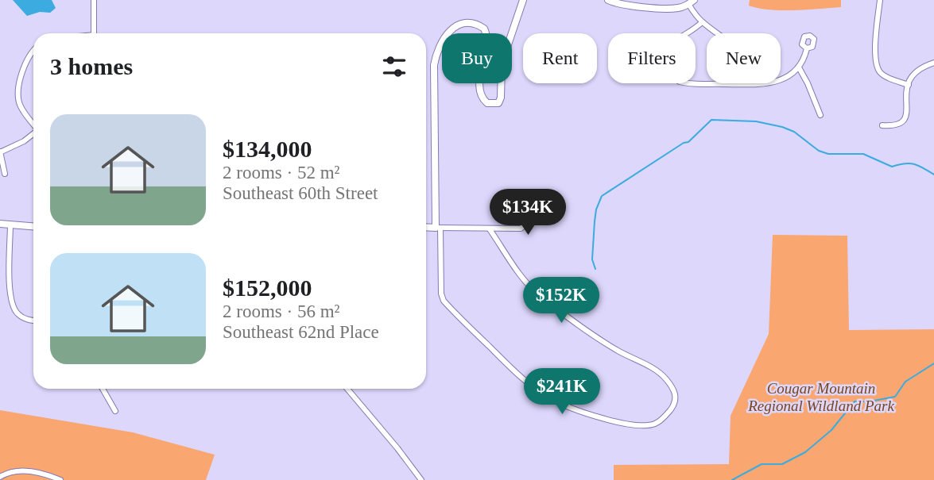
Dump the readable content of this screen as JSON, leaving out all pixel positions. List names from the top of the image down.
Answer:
{
  "parks": ["Cougar Mountain Regional Wildland Park"],
  "page": {
    "chip": [
      "Buy",
      "Rent",
      "Filters",
      "New"
    ],
    "heading": "3 homes",
    "list": [
      {
        "name": "$134,000",
        "note": "2 rooms · 52 m² · Southeast 60th Street"
      },
      {
        "name": "$152,000",
        "note": "2 rooms · 56 m² · Southeast 62nd Place"
      }
    ],
    "price": ["$134K", "$152K", "$241K"]
  }
}
